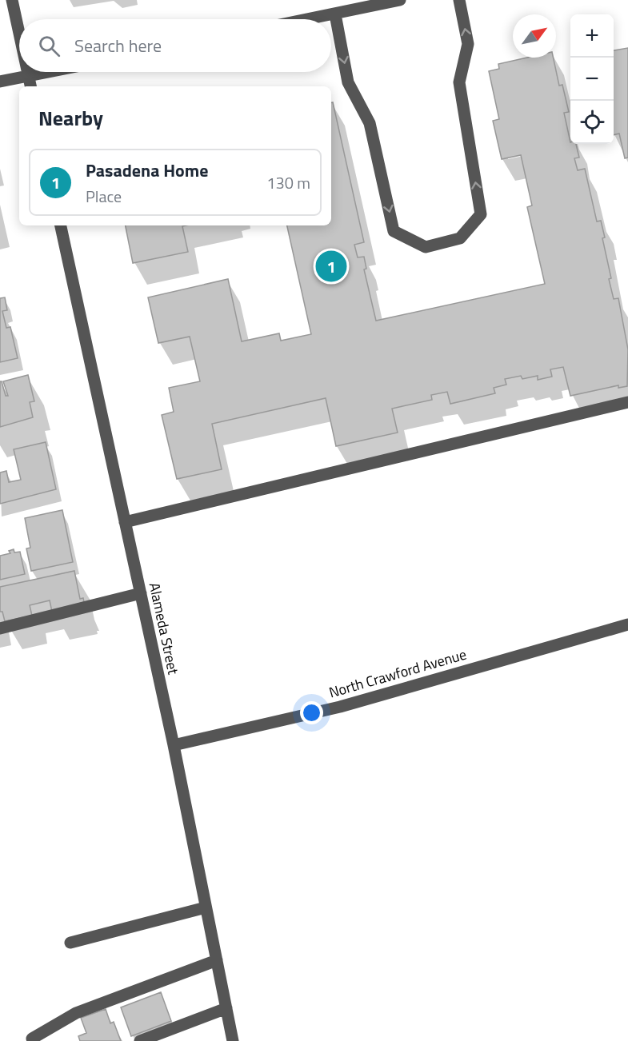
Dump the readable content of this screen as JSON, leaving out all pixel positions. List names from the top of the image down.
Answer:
{
  "streets": {
    "street": ["Alameda Street", "North Crawford Avenue"]
  },
  "crossings": [
    ["Alameda Street", "North Crawford Avenue"]
  ],
  "north": "top right",
  "page": {
    "map_buttons": ["+", "−"],
    "search": "Search here",
    "heading": "Nearby",
    "list": [
      {
        "mark": "1",
        "name": "Pasadena Home",
        "note": "Place",
        "value": "130 m"
      }
    ],
    "pins": "1"
  }
}
